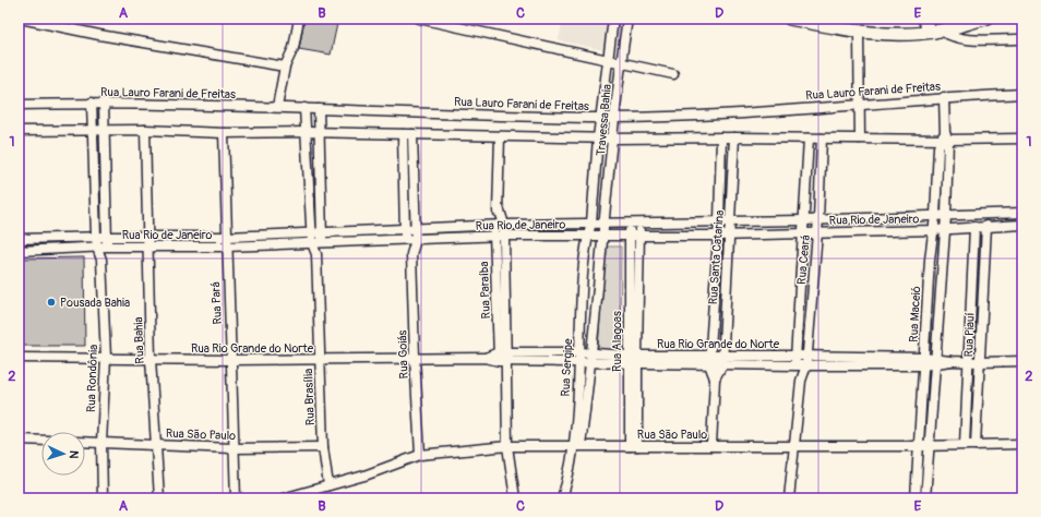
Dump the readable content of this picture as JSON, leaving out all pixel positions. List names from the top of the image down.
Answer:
{
  "streets": {
    "street": [
      "Rua Lauro Farani de Freitas",
      "Travessa Bahia",
      "Rua Rio de Janeiro",
      "Rua Santa Catarina",
      "Rua Ceará",
      "Rua Paraíba",
      "Rua Pará",
      "Rua Maceió",
      "Rua Piauí",
      "Rua Bahia",
      "Rua Alagoas",
      "Rua Rio Grande do Norte",
      "Rua Goiás",
      "Rua Sergipe",
      "Rua Rondônia",
      "Rua Brasília",
      "Rua São Paulo"
    ]
  },
  "crossings": [
    ["Rua Lauro Farani de Freitas", "Travessa Bahia"],
    ["Rua Lauro Farani de Freitas", "Rua Maceió"],
    ["Rua Lauro Farani de Freitas", "Rua Rondônia"],
    ["Rua Lauro Farani de Freitas", "Rua Brasília"],
    ["Travessa Bahia", "Rua Rio de Janeiro"],
    ["Travessa Bahia", "Rua Sergipe"],
    ["Rua Rio de Janeiro", "Rua Santa Catarina"],
    ["Rua Rio de Janeiro", "Rua Ceará"],
    ["Rua Rio de Janeiro", "Rua Paraíba"],
    ["Rua Rio de Janeiro", "Rua Pará"],
    ["Rua Rio de Janeiro", "Rua Maceió"],
    ["Rua Rio de Janeiro", "Rua Piauí"],
    ["Rua Rio de Janeiro", "Rua Bahia"],
    ["Rua Rio de Janeiro", "Rua Alagoas"],
    ["Rua Rio de Janeiro", "Rua Goiás"],
    ["Rua Rio de Janeiro", "Rua Sergipe"],
    ["Rua Rio de Janeiro", "Rua Rondônia"],
    ["Rua Rio de Janeiro", "Rua Brasília"],
    ["Rua Santa Catarina", "Rua Rio Grande do Norte"],
    ["Rua Santa Catarina", "Rua São Paulo"],
    ["Rua Ceará", "Rua Rio Grande do Norte"],
    ["Rua Ceará", "Rua São Paulo"],
    ["Rua Paraíba", "Rua Rio Grande do Norte"],
    ["Rua Pará", "Rua Rio Grande do Norte"],
    ["Rua Pará", "Rua São Paulo"],
    ["Rua Maceió", "Rua Rio Grande do Norte"],
    ["Rua Maceió", "Rua São Paulo"],
    ["Rua Piauí", "Rua Rio Grande do Norte"],
    ["Rua Piauí", "Rua São Paulo"],
    ["Rua Bahia", "Rua Rio Grande do Norte"],
    ["Rua Bahia", "Rua São Paulo"],
    ["Rua Alagoas", "Rua Rio Grande do Norte"],
    ["Rua Alagoas", "Rua São Paulo"],
    ["Rua Rio Grande do Norte", "Rua Goiás"],
    ["Rua Rio Grande do Norte", "Rua Sergipe"],
    ["Rua Rio Grande do Norte", "Rua Rondônia"],
    ["Rua Rio Grande do Norte", "Rua Brasília"],
    ["Rua Goiás", "Rua São Paulo"],
    ["Rua Sergipe", "Rua São Paulo"],
    ["Rua Rondônia", "Rua São Paulo"],
    ["Rua Brasília", "Rua São Paulo"]
  ],
  "places": ["Pousada Bahia"],
  "north": "right",
  "grid": {
    "columns": [
      "A",
      "B",
      "C",
      "D",
      "E"
    ],
    "rows": ["1", "2"]
  }
}
